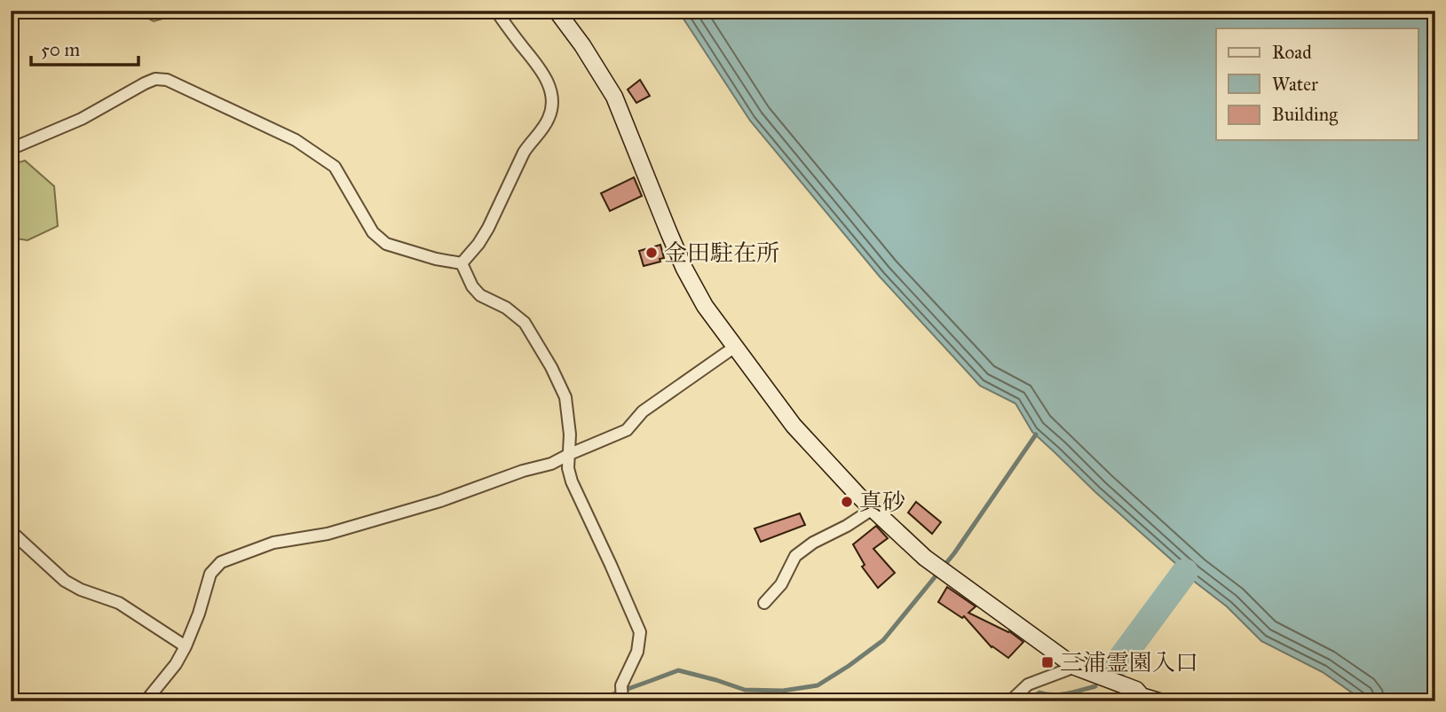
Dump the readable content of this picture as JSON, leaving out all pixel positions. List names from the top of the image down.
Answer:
{
  "places": {
    "other": ["金田駐在所", "真砂"],
    "transit": ["三浦霊園入口"]
  },
  "legend": ["Road", "Water", "Building"],
  "scale_bar": "50 m"
}
